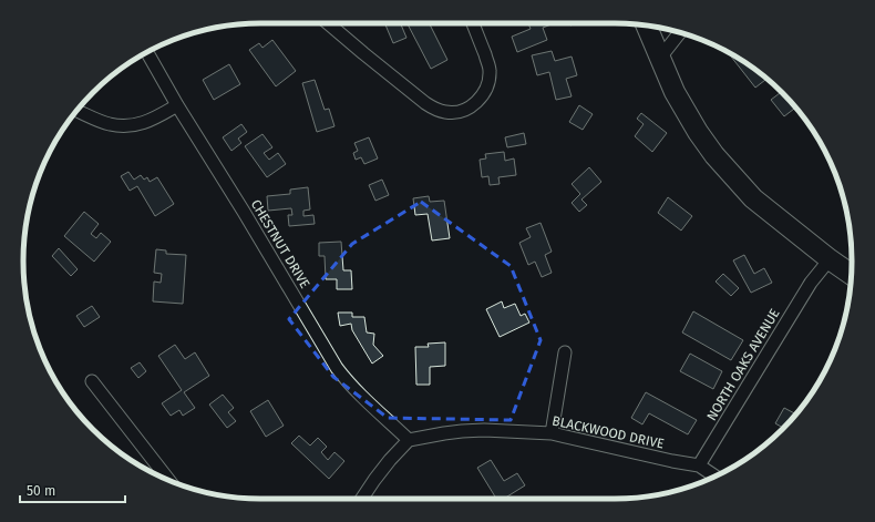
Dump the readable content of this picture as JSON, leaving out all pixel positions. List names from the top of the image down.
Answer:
{
  "streets": {
    "street": ["CHESTNUT DRIVE", "NORTH OAKS AVENUE", "BLACKWOOD DRIVE"]
  },
  "crossings": [
    ["CHESTNUT DRIVE", "BLACKWOOD DRIVE"],
    ["NORTH OAKS AVENUE", "BLACKWOOD DRIVE"]
  ],
  "scale_bar": "50 m"
}
